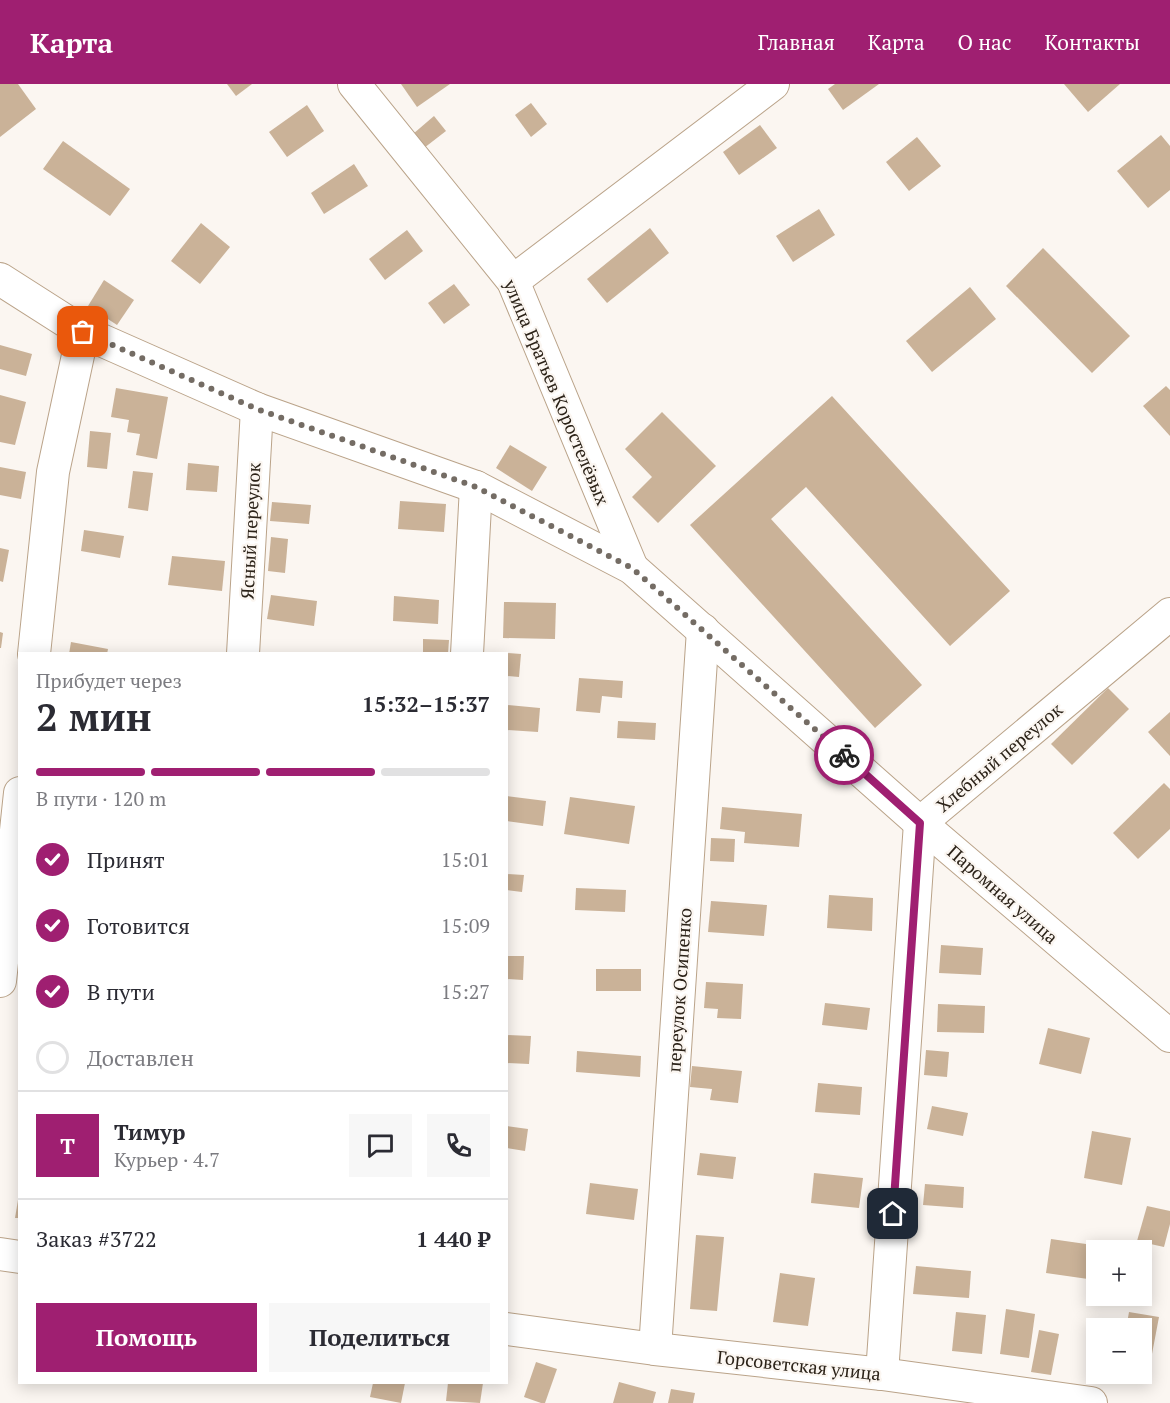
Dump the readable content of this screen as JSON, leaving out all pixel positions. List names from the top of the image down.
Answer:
{
  "streets": {
    "street": [
      "улица Братьев Коростелёвых",
      "Ясный переулок",
      "Хлебный переулок",
      "Паромная улица",
      "переулок Осипенко",
      "Горсоветская улица"
    ]
  },
  "crossings": [
    ["улица Братьев Коростелёвых", "Паромная улица"],
    ["Ясный переулок", "Паромная улица"],
    ["Хлебный переулок", "Паромная улица"],
    ["Хлебный переулок", "Горсоветская улица"],
    ["Паромная улица", "переулок Осипенко"],
    ["переулок Осипенко", "Горсоветская улица"]
  ],
  "page": {
    "header": "Карта",
    "nav": [
      "Главная",
      "Карта",
      "О нас",
      "Контакты"
    ],
    "heading": ["2 мин", "Прибудет через", "15:32–15:37"],
    "panel": [
      "Тимур",
      "Курьер · 4.7",
      "Заказ #3722",
      "1 440 ₽"
    ],
    "bar": "В пути · 120 m",
    "list": [
      ["Принят", "15:01"],
      ["Готовится", "15:09"],
      ["В пути", "15:27"],
      "Доставлен"
    ],
    "round": "Т",
    "map_buttons": ["+", "−"],
    "buttons": ["Помощь", "Поделиться"]
  }
}
